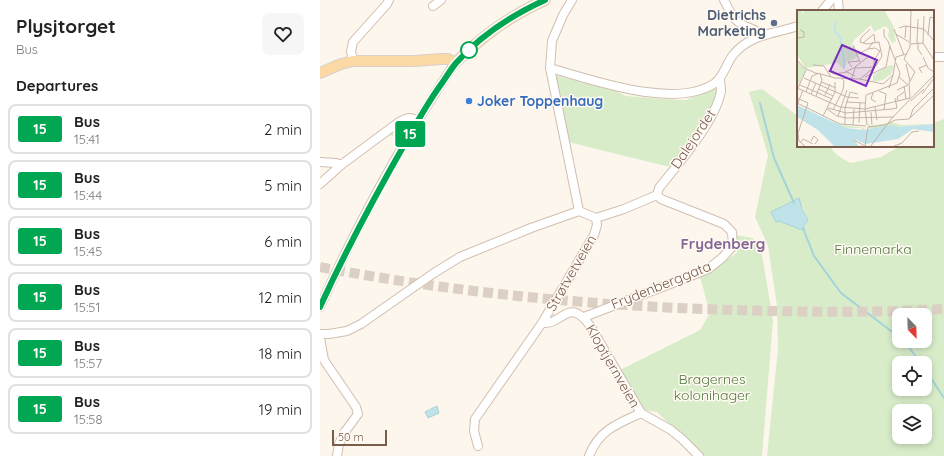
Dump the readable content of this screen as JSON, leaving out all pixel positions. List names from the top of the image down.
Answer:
{
  "streets": {
    "street": [
      "Dalejordet",
      "Strøtvetveien",
      "Frydenberggata",
      "Kloptjernveien"
    ]
  },
  "crossings": [
    ["Dalejordet", "Frydenberggata"],
    ["Strøtvetveien", "Kloptjernveien"],
    ["Frydenberggata", "Kloptjernveien"]
  ],
  "districts": ["Frydenberg"],
  "parks": ["Finnemarka", "Bragernes kolonihager"],
  "places": ["Dietrichs Marketing", "Joker Toppenhaug"],
  "lines": ["bus line 15"],
  "scale_bar": "50 m",
  "north": "bottom right",
  "page": {
    "heading": [
      ["Plysjtorget", "Bus"],
      "Departures"
    ],
    "on_map": "15",
    "list": [
      {
        "mark": "15",
        "name": "Bus",
        "note": "15:41",
        "value": "2 min"
      },
      {
        "mark": "15",
        "name": "Bus",
        "note": "15:44",
        "value": "5 min"
      },
      {
        "mark": "15",
        "name": "Bus",
        "note": "15:45",
        "value": "6 min"
      },
      {
        "mark": "15",
        "name": "Bus",
        "note": "15:51",
        "value": "12 min"
      },
      {
        "mark": "15",
        "name": "Bus",
        "note": "15:57",
        "value": "18 min"
      },
      {
        "mark": "15",
        "name": "Bus",
        "note": "15:58",
        "value": "19 min"
      }
    ],
    "scale": "50 m"
  }
}
